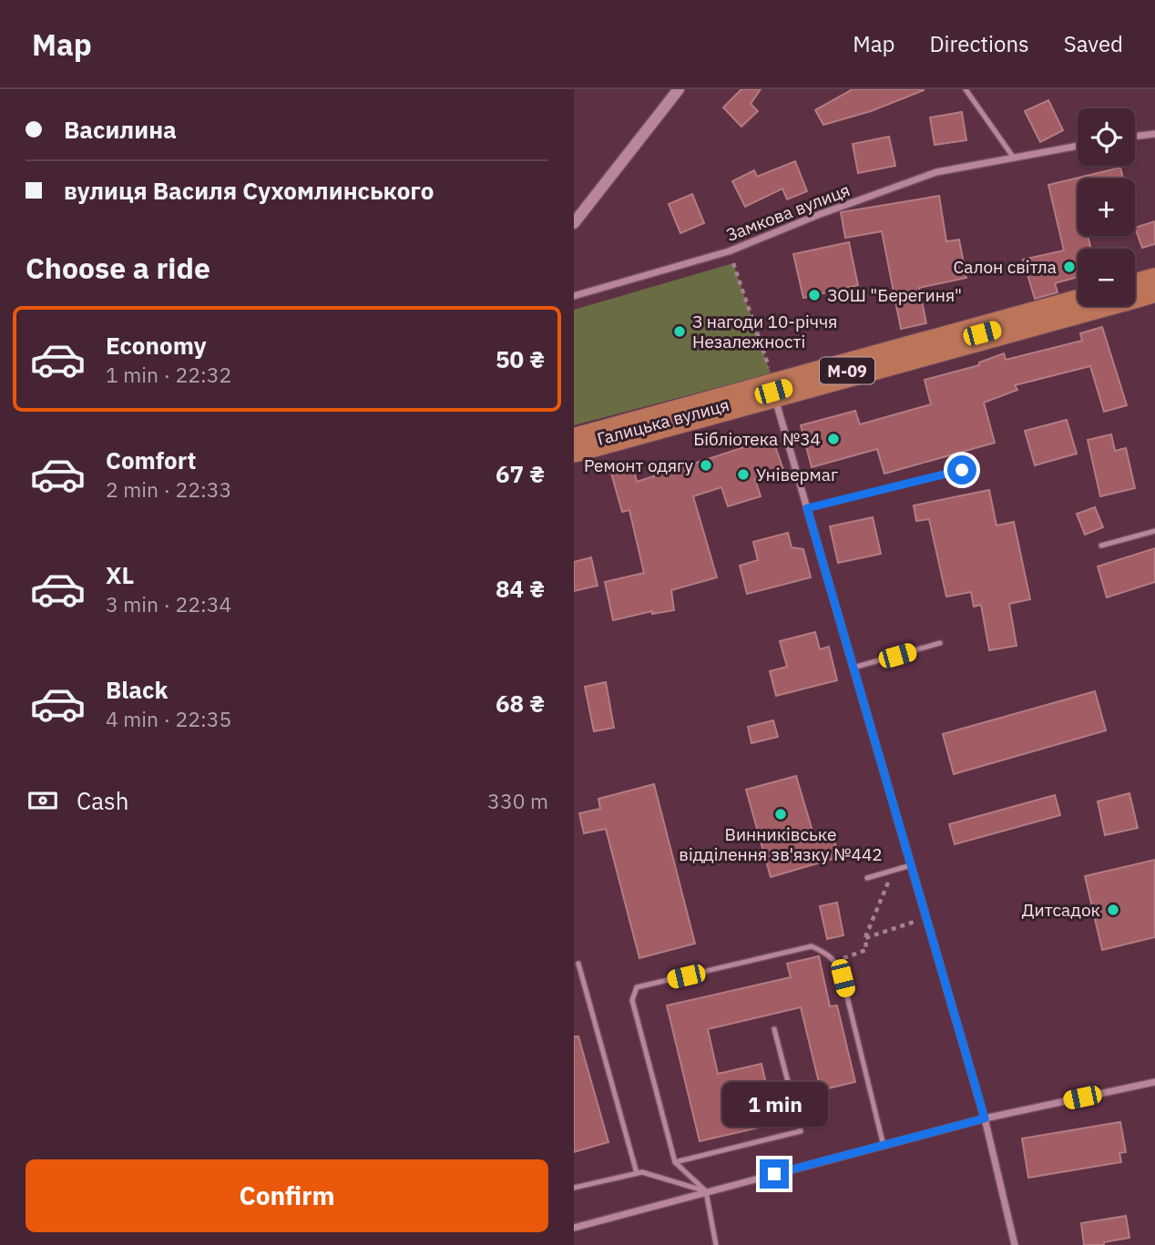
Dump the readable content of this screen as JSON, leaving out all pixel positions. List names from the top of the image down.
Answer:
{
  "streets": {
    "main road": ["М-09", "Галицька вулиця"],
    "street": ["Замкова вулиця"]
  },
  "places": [
    "Салон світла",
    "ЗОШ \"Берегиня\"",
    "З нагоди 10-річчя Незалежності",
    "Бібліотека №34",
    "Ремонт одягу",
    "Універмаг",
    "Винниківське відділення зв'язку №442",
    "Дитсадок"
  ],
  "page": {
    "header": "Map",
    "nav": ["Map", "Directions", "Saved"],
    "banner": ["Василина", "вулиця Василя Сухомлинського"],
    "map_buttons": ["+", "−"],
    "heading": "Choose a ride",
    "list": [
      {
        "name": "Economy",
        "note": "1 min · 22:32",
        "value": "50 ₴"
      },
      {
        "name": "Comfort",
        "note": "2 min · 22:33",
        "value": "67 ₴"
      },
      {
        "name": "XL",
        "note": "3 min · 22:34",
        "value": "84 ₴"
      },
      {
        "name": "Black",
        "note": "4 min · 22:35",
        "value": "68 ₴"
      }
    ],
    "pay": ["Cash", "330 m"],
    "bubble": "1 min",
    "buttons": "Confirm"
  }
}
